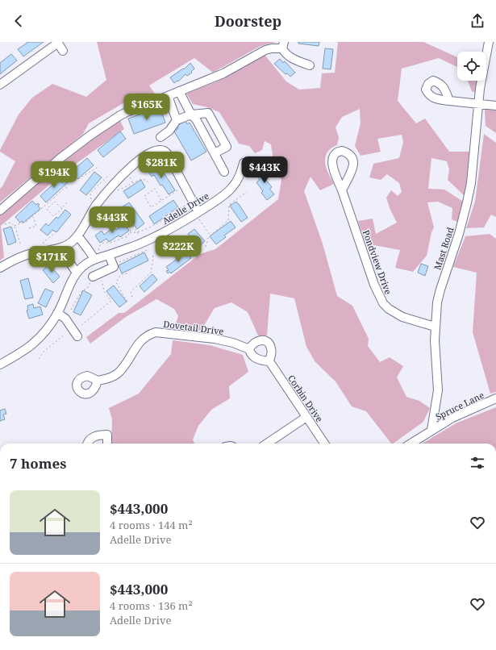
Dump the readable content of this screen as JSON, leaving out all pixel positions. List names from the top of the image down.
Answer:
{
  "streets": {
    "street": [
      "Adelle Drive",
      "Mast Road",
      "Pondview Drive",
      "Dovetail Drive",
      "Corbin Drive",
      "Spruce Lane"
    ]
  },
  "crossings": [
    ["Mast Road", "Pondview Drive"],
    ["Mast Road", "Spruce Lane"],
    ["Dovetail Drive", "Corbin Drive"]
  ],
  "page": {
    "header": "Doorstep",
    "price": [
      "$165K",
      "$281K",
      "$443K",
      "$194K",
      "$443K",
      "$222K",
      "$171K"
    ],
    "heading": "7 homes",
    "list": [
      {
        "name": "$443,000",
        "note": "4 rooms · 144 m² · Adelle Drive"
      },
      {
        "name": "$443,000",
        "note": "4 rooms · 136 m² · Adelle Drive"
      }
    ]
  }
}
